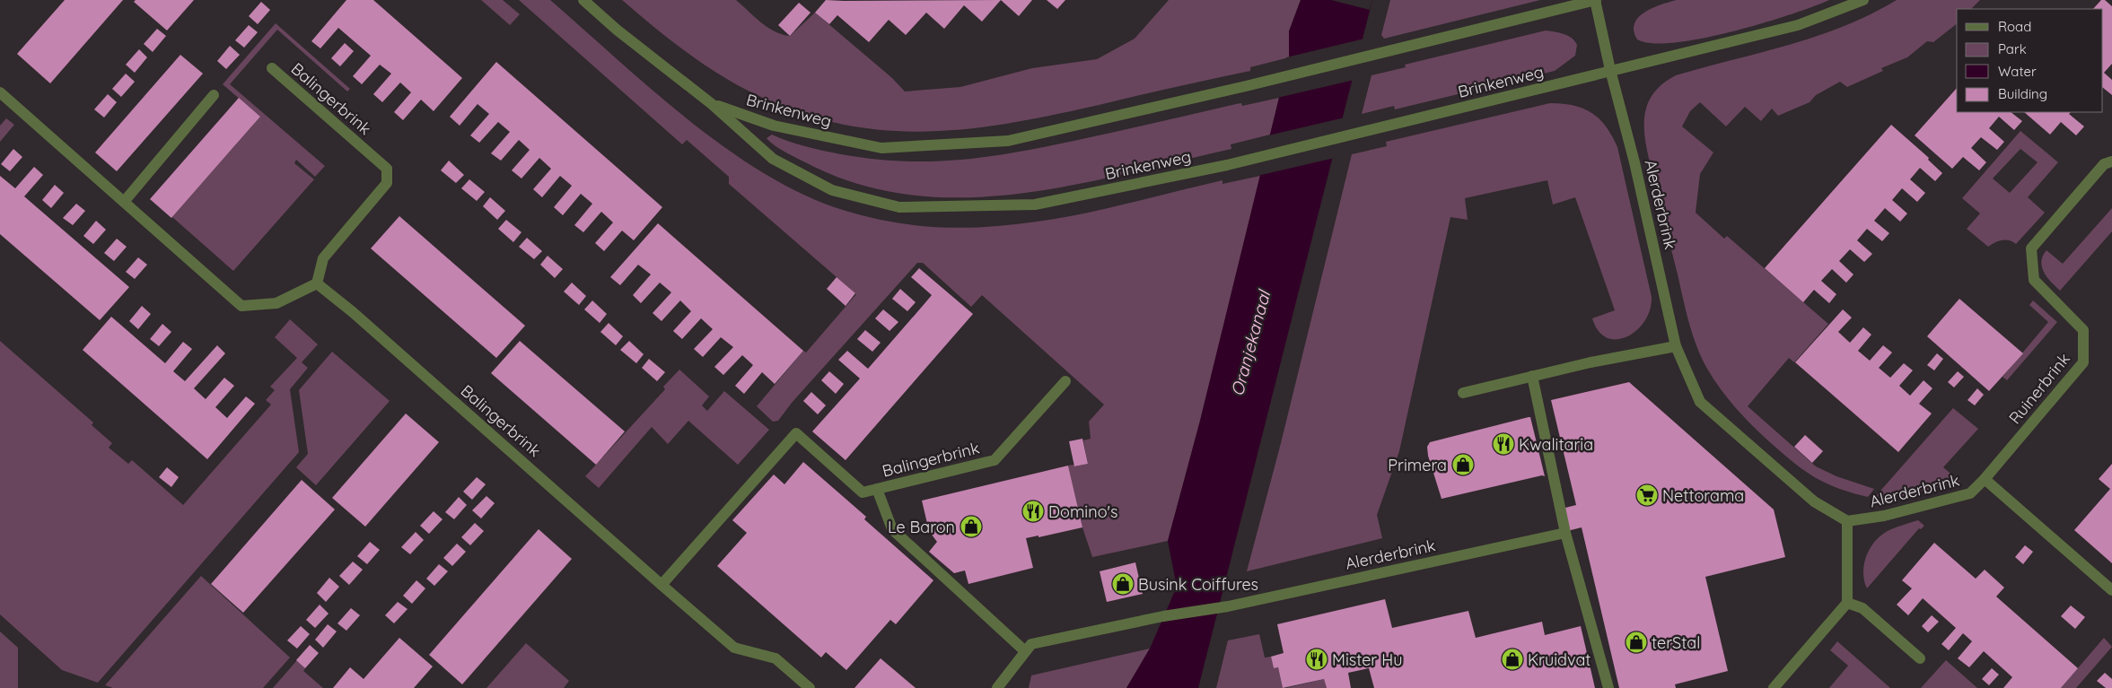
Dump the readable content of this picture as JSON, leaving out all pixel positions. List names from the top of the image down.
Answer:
{
  "streets": {
    "street": [
      "Brinkenweg",
      "Balingerbrink",
      "Alerderbrink",
      "Ruinerbrink"
    ]
  },
  "crossings": [
    ["Brinkenweg", "Alerderbrink"],
    ["Balingerbrink", "Alerderbrink"],
    ["Alerderbrink", "Ruinerbrink"]
  ],
  "water": ["Oranjekanaal"],
  "places": {
    "restaurant": ["Kwalitaria", "Domino's", "Mister Hu"],
    "shop": [
      "Primera",
      "Le Baron",
      "Busink Coiffures",
      "terStal",
      "Kruidvat"
    ],
    "supermarket": ["Nettorama"]
  },
  "legend": [
    "Road",
    "Park",
    "Water",
    "Building"
  ]
}
